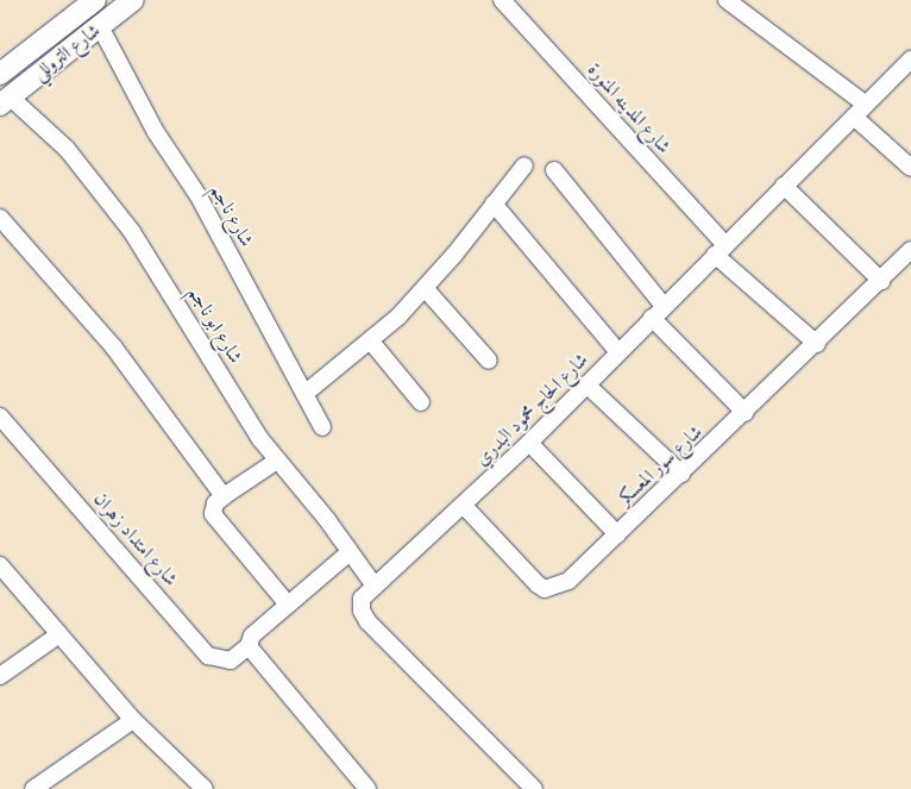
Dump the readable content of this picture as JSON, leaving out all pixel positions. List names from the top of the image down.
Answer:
{
  "streets": {
    "street": [
      "شارع التروللي",
      "شارع المدينه المنورة",
      "شارع ناجم",
      "شارع ابو ناجم",
      "شارع الحاج محمود البدري",
      "شارع سور المعسكر",
      "شارع امتداد زهران"
    ]
  },
  "crossings": [
    ["شارع التروللي", "شارع ناجم"],
    ["شارع التروللي", "شارع ابو ناجم"],
    ["شارع المدينه المنورة", "شارع الحاج محمود البدري"],
    ["شارع المدينه المنورة", "شارع سور المعسكر"],
    ["شارع ابو ناجم", "شارع الحاج محمود البدري"],
    ["شارع الحاج محمود البدري", "شارع سور المعسكر"]
  ]
}
